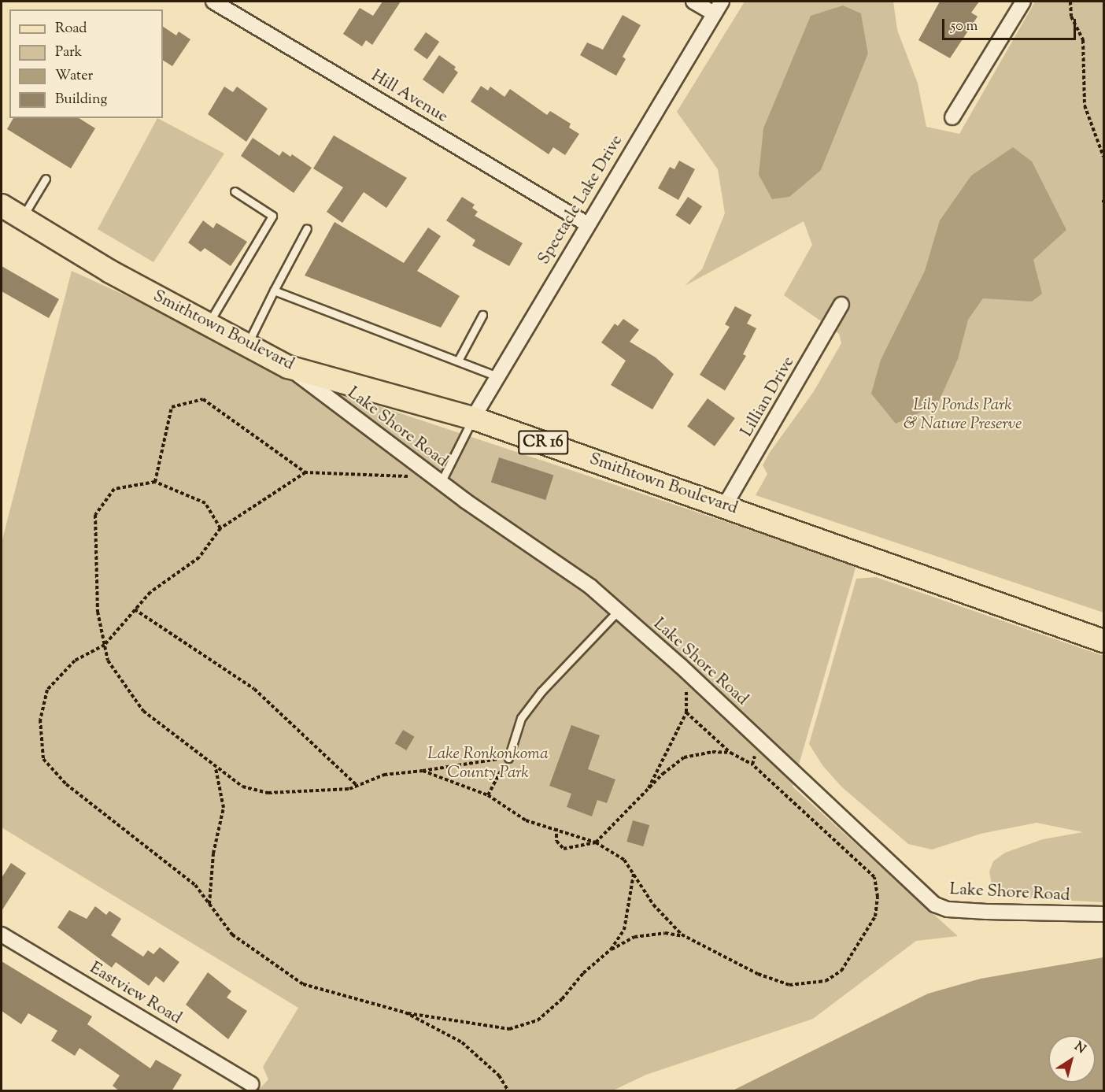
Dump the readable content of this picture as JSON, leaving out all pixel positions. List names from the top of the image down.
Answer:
{
  "streets": {
    "main road": ["Smithtown Boulevard", "CR 16"],
    "street": [
      "Hill Avenue",
      "Spectacle Lake Drive",
      "Lillian Drive",
      "Lake Shore Road",
      "Eastview Road"
    ]
  },
  "crossings": [
    ["Hill Avenue", "Spectacle Lake Drive"],
    ["Spectacle Lake Drive", "Smithtown Boulevard"],
    ["Smithtown Boulevard", "Lillian Drive"],
    ["Smithtown Boulevard", "Lake Shore Road"]
  ],
  "parks": ["Lily Ponds Park & Nature Preserve", "Lake Ronkonkoma County Park"],
  "legend": [
    "Road",
    "Park",
    "Water",
    "Building"
  ],
  "scale_bar": "50 m",
  "north": "top right"
}
